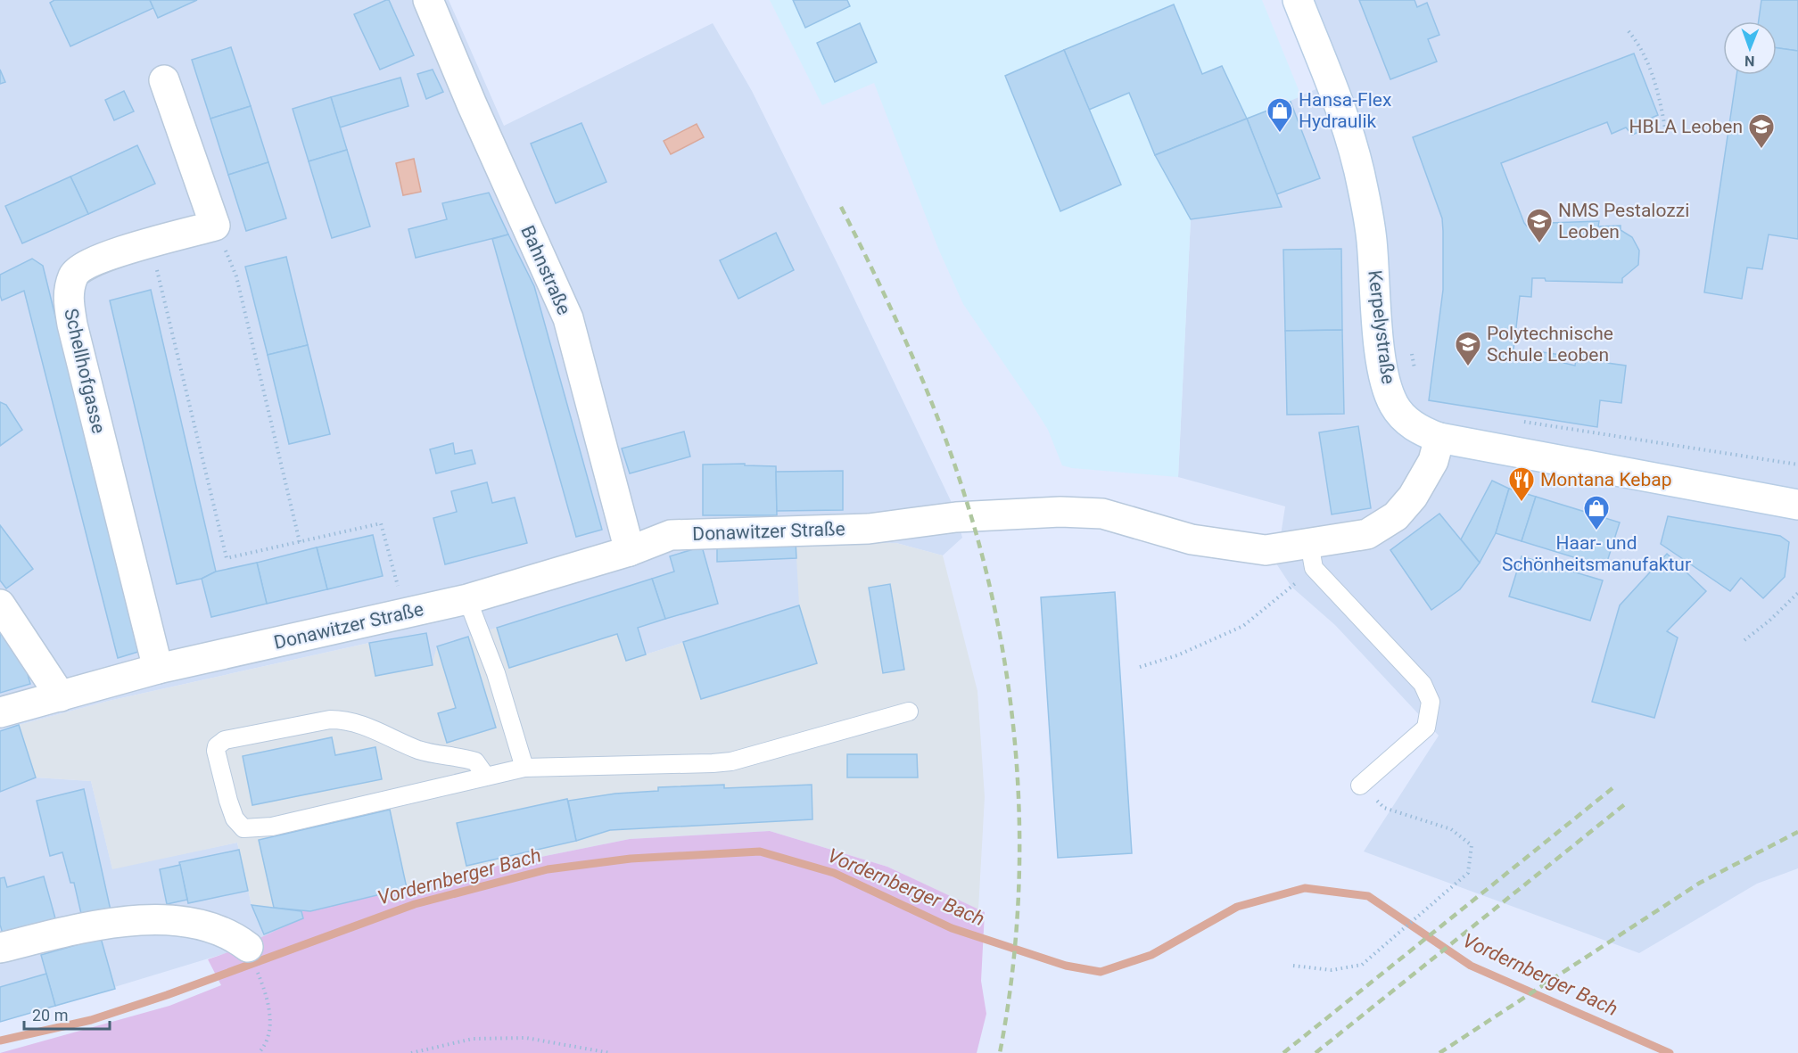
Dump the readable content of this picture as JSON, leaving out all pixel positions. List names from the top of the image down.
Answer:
{
  "streets": {
    "street": [
      "Bahnstraße",
      "Kerpelystraße",
      "Schellhofgasse",
      "Donawitzer Straße"
    ]
  },
  "crossings": [
    ["Bahnstraße", "Donawitzer Straße"],
    ["Kerpelystraße", "Donawitzer Straße"],
    ["Schellhofgasse", "Donawitzer Straße"]
  ],
  "water": ["Vordernberger Bach"],
  "places": {
    "shop": ["Hansa-Flex Hydraulik", "Haar- und Schönheitsmanufaktur"],
    "school or university": ["HBLA Leoben", "NMS Pestalozzi Leoben", "Polytechnische Schule Leoben"],
    "restaurant": ["Montana Kebap"]
  },
  "scale_bar": "20 m",
  "north": "bottom"
}
